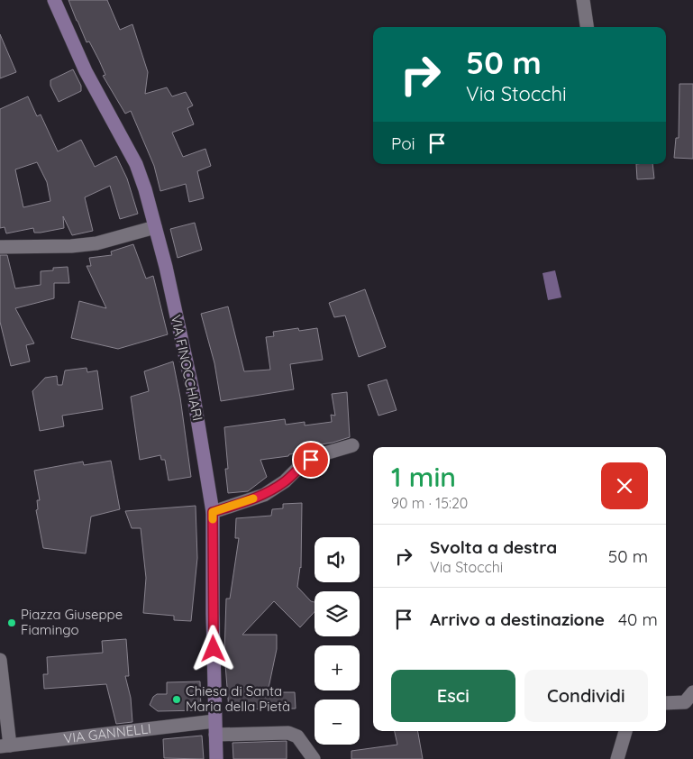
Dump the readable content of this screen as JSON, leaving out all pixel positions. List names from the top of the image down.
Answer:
{
  "streets": {
    "street": ["VIA FINOCCHIARI", "VIA GANNELLI"]
  },
  "crossings": [
    ["VIA FINOCCHIARI", "VIA GANNELLI"]
  ],
  "places": ["Piazza Giuseppe Fiamingo", "Chiesa di Santa Maria della Pietà"],
  "page": {
    "turn": ["50 m", "Via Stocchi"],
    "then": "Poi",
    "heading": ["1 min", "90 m · 15:20"],
    "list": [
      {
        "name": "Svolta a destra",
        "note": "Via Stocchi",
        "value": "50 m"
      },
      {
        "name": "Arrivo a destinazione",
        "value": "40 m"
      }
    ],
    "map_buttons": ["+", "−"],
    "buttons": ["Esci", "Condividi"]
  }
}
